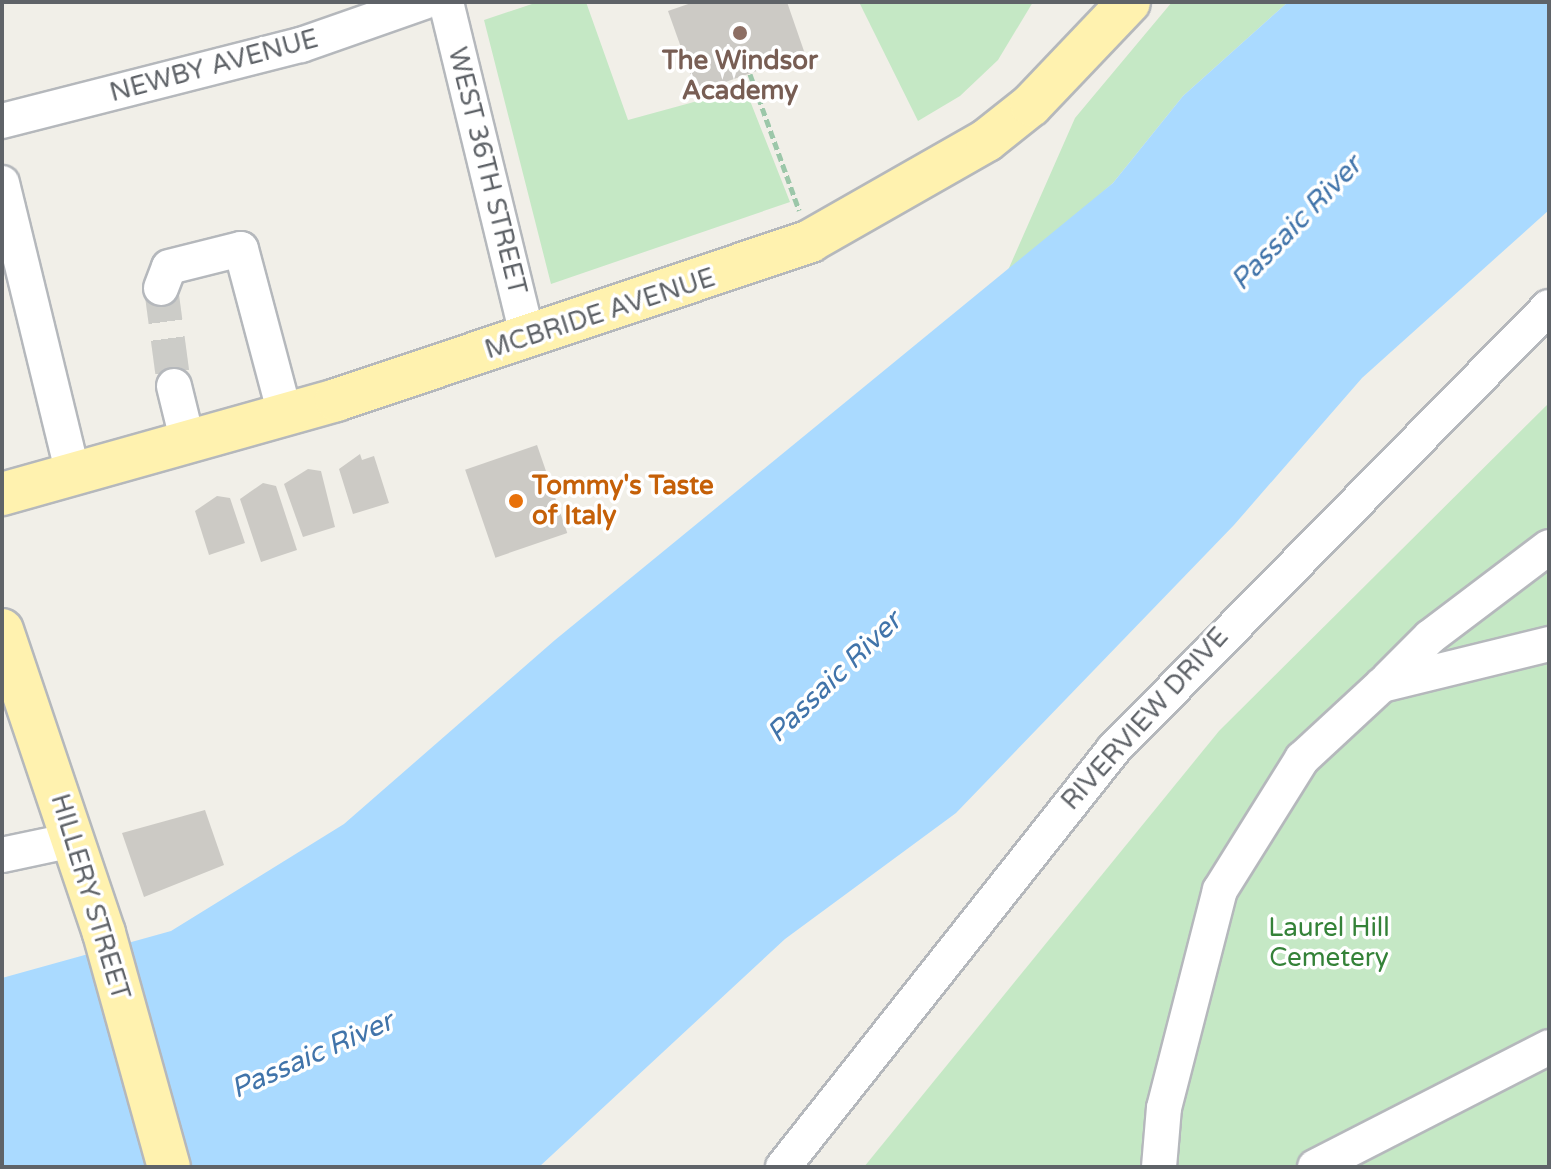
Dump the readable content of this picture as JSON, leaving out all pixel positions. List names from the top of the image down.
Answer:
{
  "streets": {
    "main road": ["MCBRIDE AVENUE", "HILLERY STREET"],
    "street": ["NEWBY AVENUE", "WEST 36TH STREET", "RIVERVIEW DRIVE"]
  },
  "crossings": [
    ["WEST 36TH STREET", "MCBRIDE AVENUE"]
  ],
  "water": ["Passaic River"],
  "parks": ["Laurel Hill Cemetery"],
  "places": ["The Windsor Academy", "Tommy's Taste of Italy"]
}
